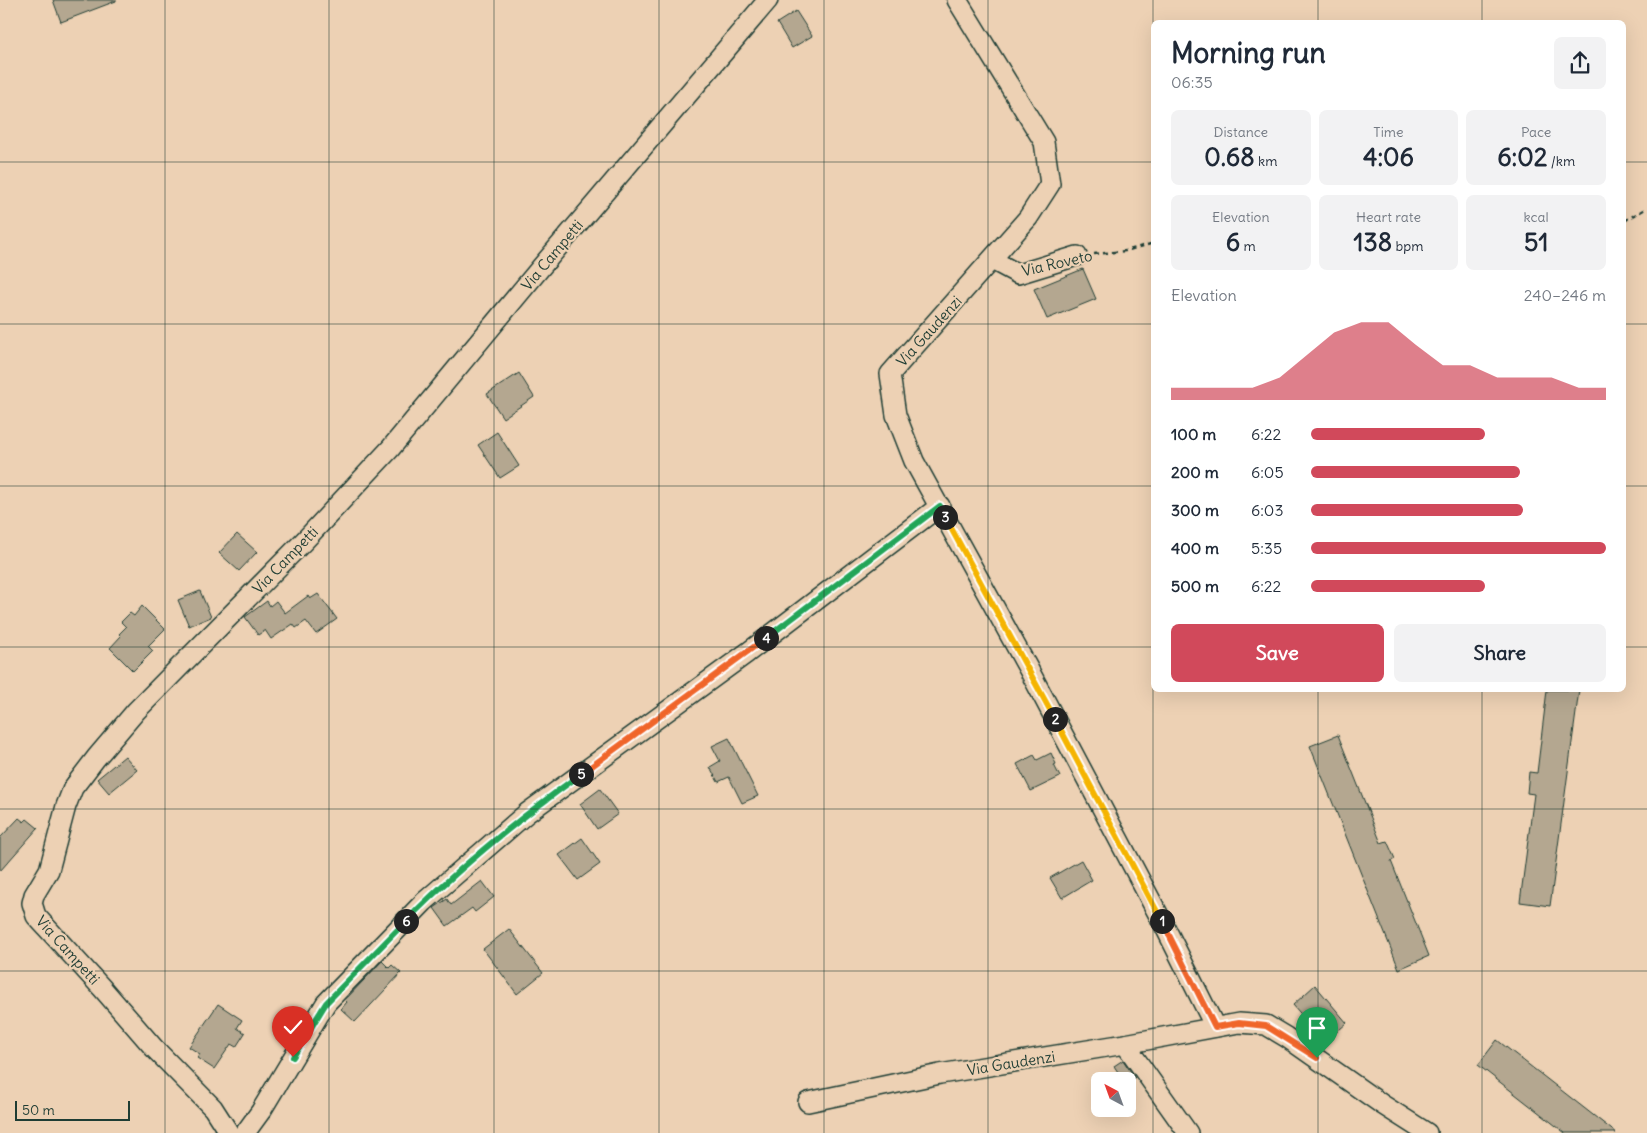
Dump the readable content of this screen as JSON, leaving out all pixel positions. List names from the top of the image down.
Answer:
{
  "streets": {
    "street": ["Via Campetti", "Via Roveto", "Via Gaudenzi"]
  },
  "crossings": [
    ["Via Roveto", "Via Gaudenzi"]
  ],
  "scale_bar": "50 m",
  "north": "top left",
  "page": {
    "heading": ["Morning run", "06:35"],
    "stats": [
      ["Distance", "0.68 km"],
      ["Time", "4:06"],
      ["Pace", "6:02 /km"],
      ["Elevation", "6 m"],
      ["Heart rate", "138 bpm"],
      ["kcal", "51"]
    ],
    "chart": ["Elevation", "240–246 m"],
    "list": [
      {
        "name": "100 m",
        "note": "6:22"
      },
      {
        "name": "200 m",
        "note": "6:05"
      },
      {
        "name": "300 m",
        "note": "6:03"
      },
      {
        "name": "400 m",
        "note": "5:35"
      },
      {
        "name": "500 m",
        "note": "6:22"
      }
    ],
    "pins": [
      "3",
      "4",
      "2",
      "5",
      "1",
      "6"
    ],
    "buttons": ["Save", "Share"],
    "scale": "50 m"
  }
}
